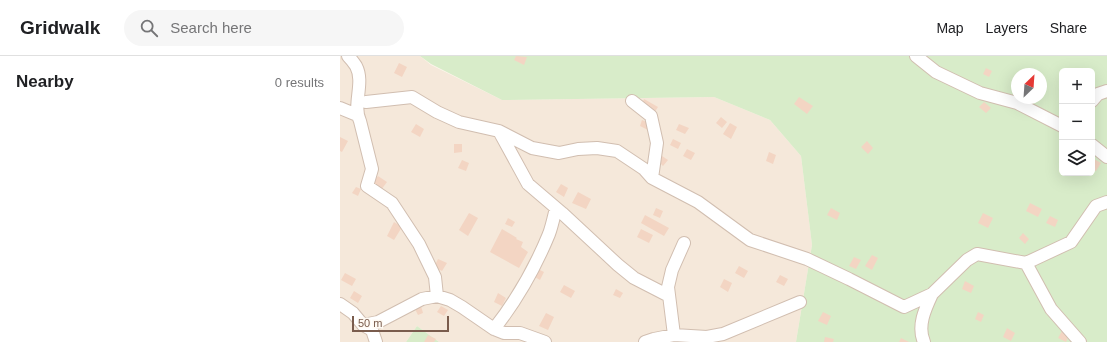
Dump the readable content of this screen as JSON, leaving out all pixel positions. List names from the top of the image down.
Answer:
{
  "scale_bar": "50 m",
  "north": "top right",
  "page": {
    "header": "Gridwalk",
    "search": "Search here",
    "nav": ["Map", "Layers", "Share"],
    "heading": ["Nearby", "0 results"],
    "map_buttons": ["+", "−"],
    "scale": "50 m"
  }
}
